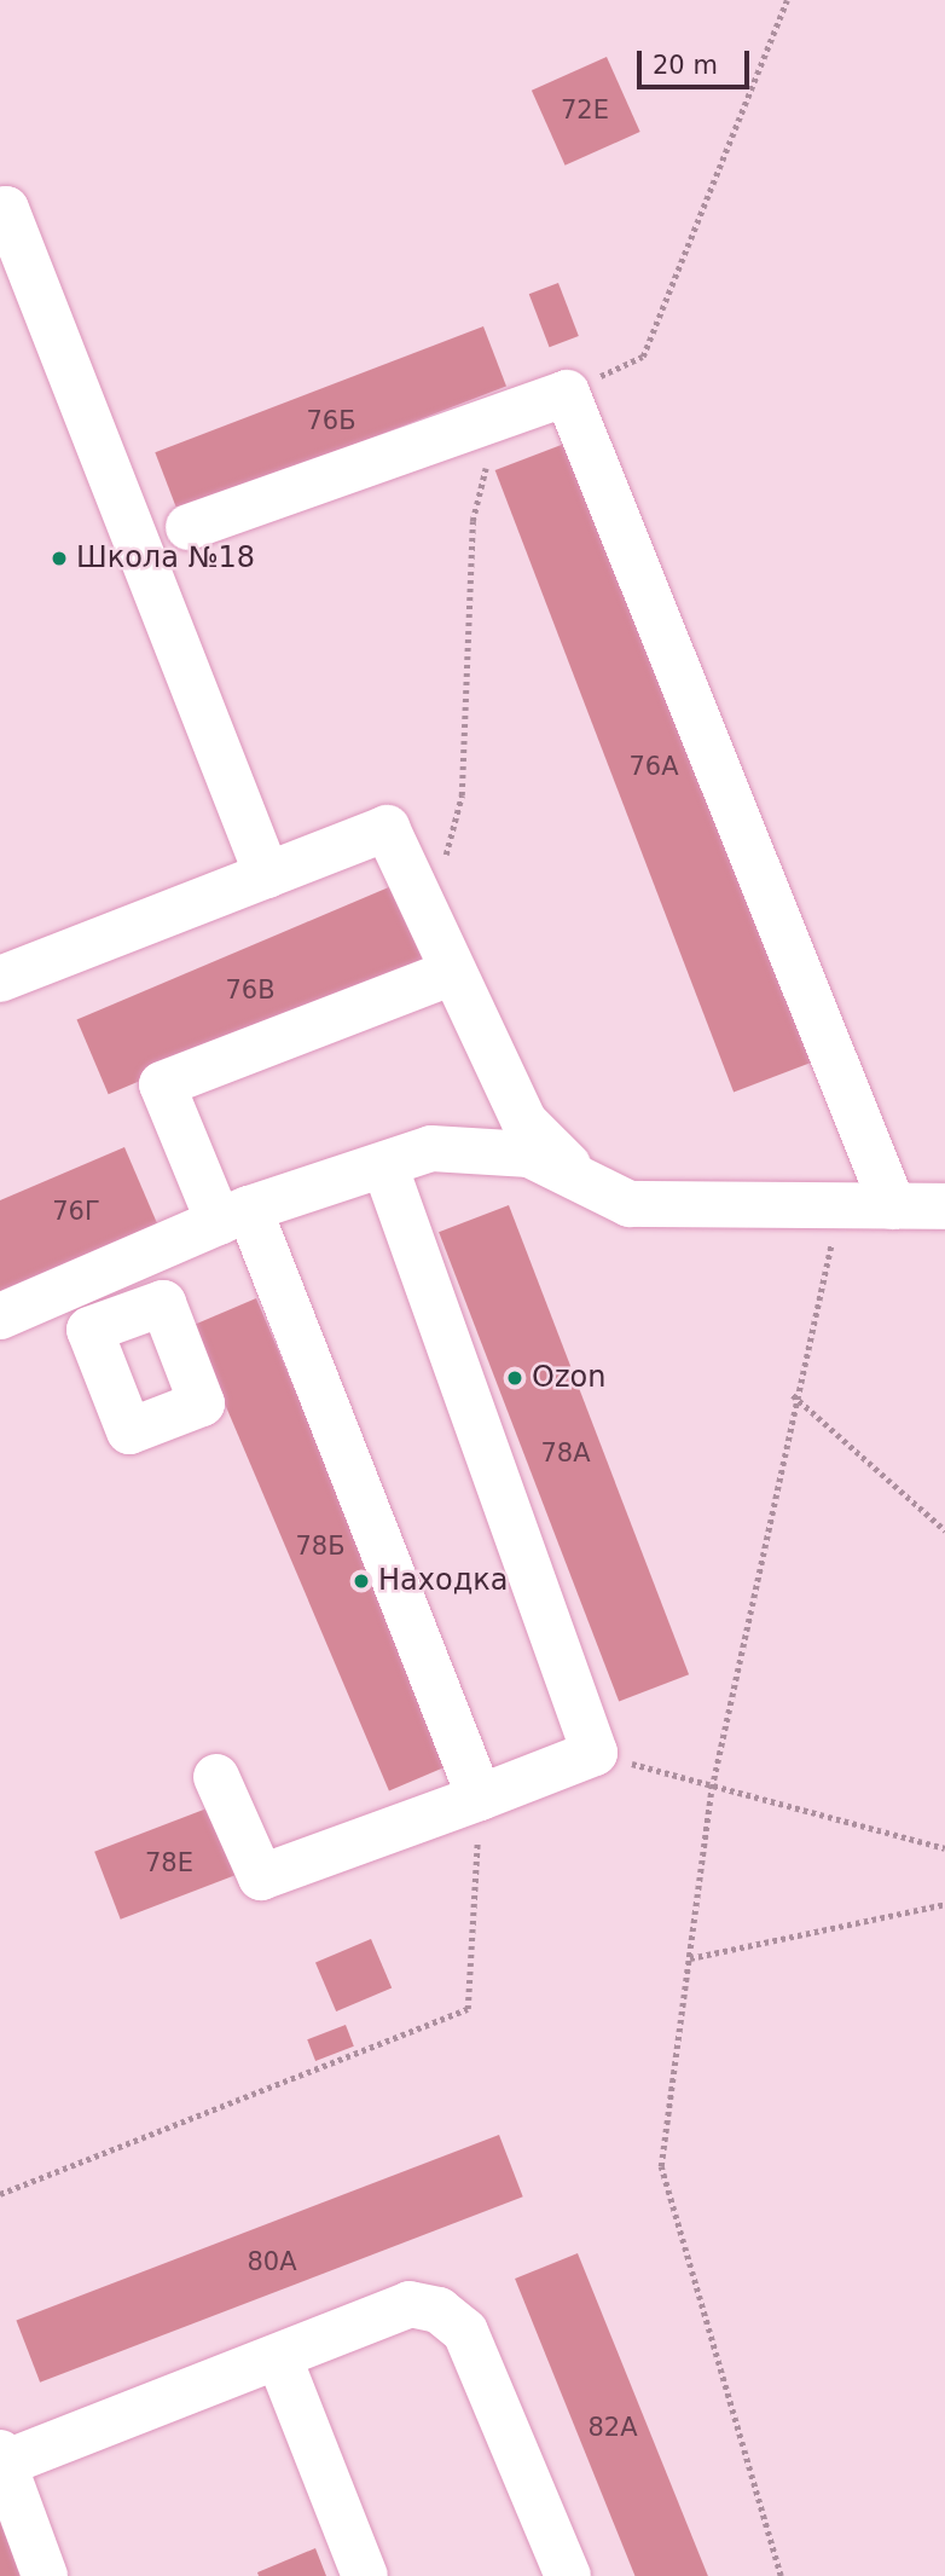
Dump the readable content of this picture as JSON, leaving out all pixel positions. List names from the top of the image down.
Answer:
{
  "places": ["Школа №18", "Ozon", "Находка"],
  "house_numbers": [
    "72Е",
    "76Б",
    "76А",
    "76В",
    "76Г",
    "78А",
    "78Б",
    "78Е",
    "80А",
    "82А"
  ],
  "scale_bar": "20 m"
}
